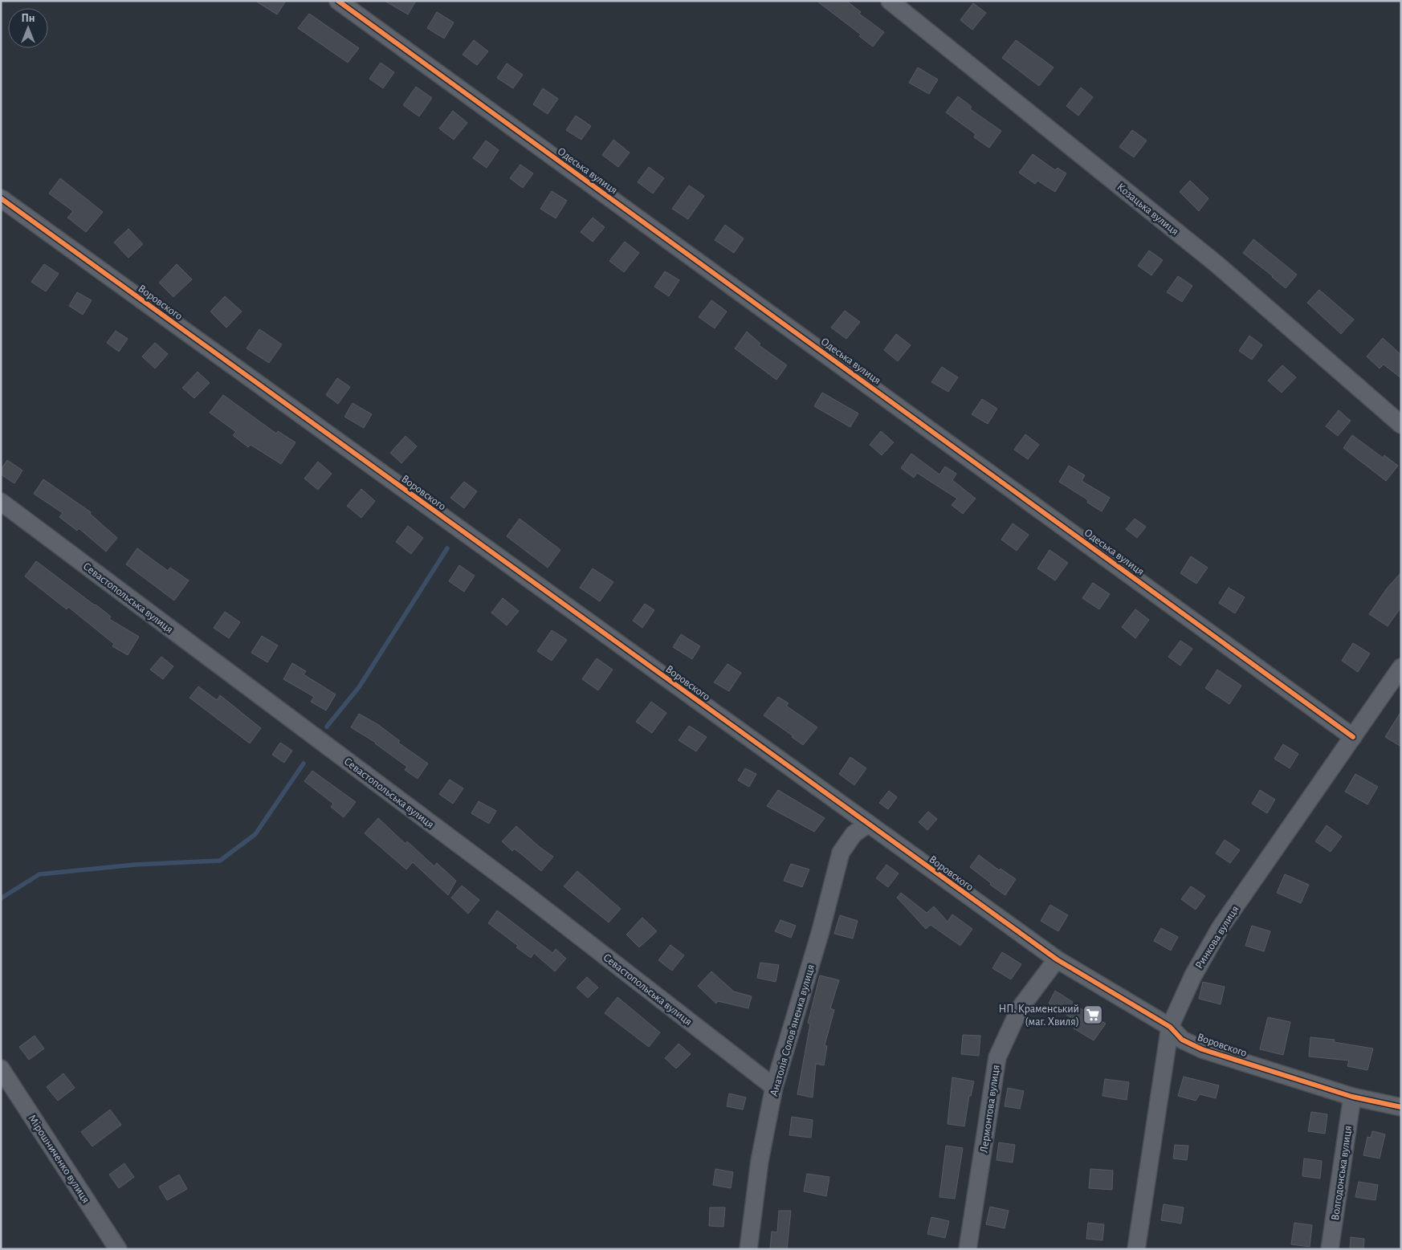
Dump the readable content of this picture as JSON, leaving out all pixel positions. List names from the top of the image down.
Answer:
{
  "streets": {
    "street": [
      "Одеська вулиця",
      "Козацька вулиця",
      "Воровского",
      "Севастопольська вулиця",
      "Ринкова вулиця",
      "Анатолія Солов'яненка вулиця",
      "Лермонтова вулиця",
      "Мірошниченко вулиця",
      "Волгодонська вулиця"
    ]
  },
  "crossings": [
    ["Одеська вулиця", "Ринкова вулиця"],
    ["Воровского", "Ринкова вулиця"],
    ["Воровского", "Анатолія Солов'яненка вулиця"],
    ["Воровского", "Лермонтова вулиця"],
    ["Воровского", "Волгодонська вулиця"],
    ["Севастопольська вулиця", "Анатолія Солов'яненка вулиця"]
  ],
  "places": {
    "supermarket": ["НП. Краменський (маг. Хвиля)"]
  },
  "north": "top"
}
